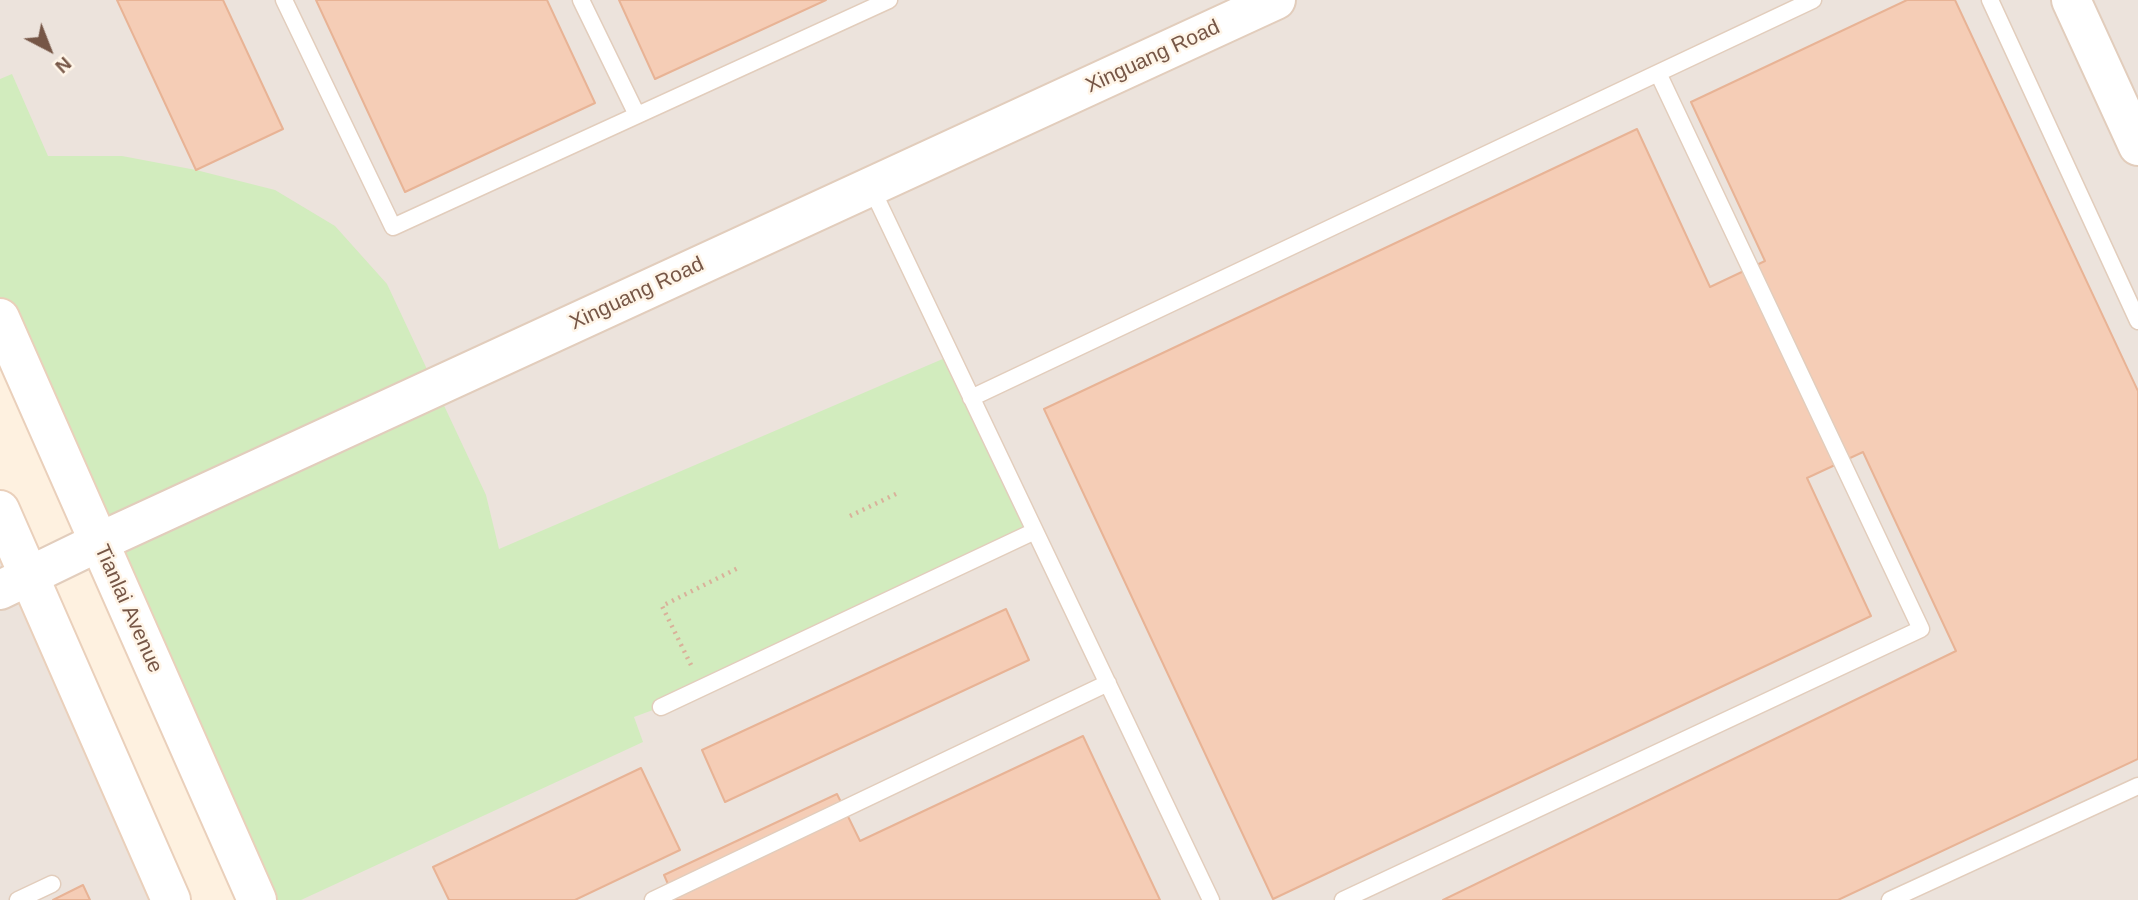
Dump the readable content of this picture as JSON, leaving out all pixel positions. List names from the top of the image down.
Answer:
{
  "streets": {
    "street": ["Xinguang Road", "Tianlai Avenue"]
  },
  "crossings": [
    ["Xinguang Road", "Tianlai Avenue"]
  ],
  "north": "bottom right"
}
